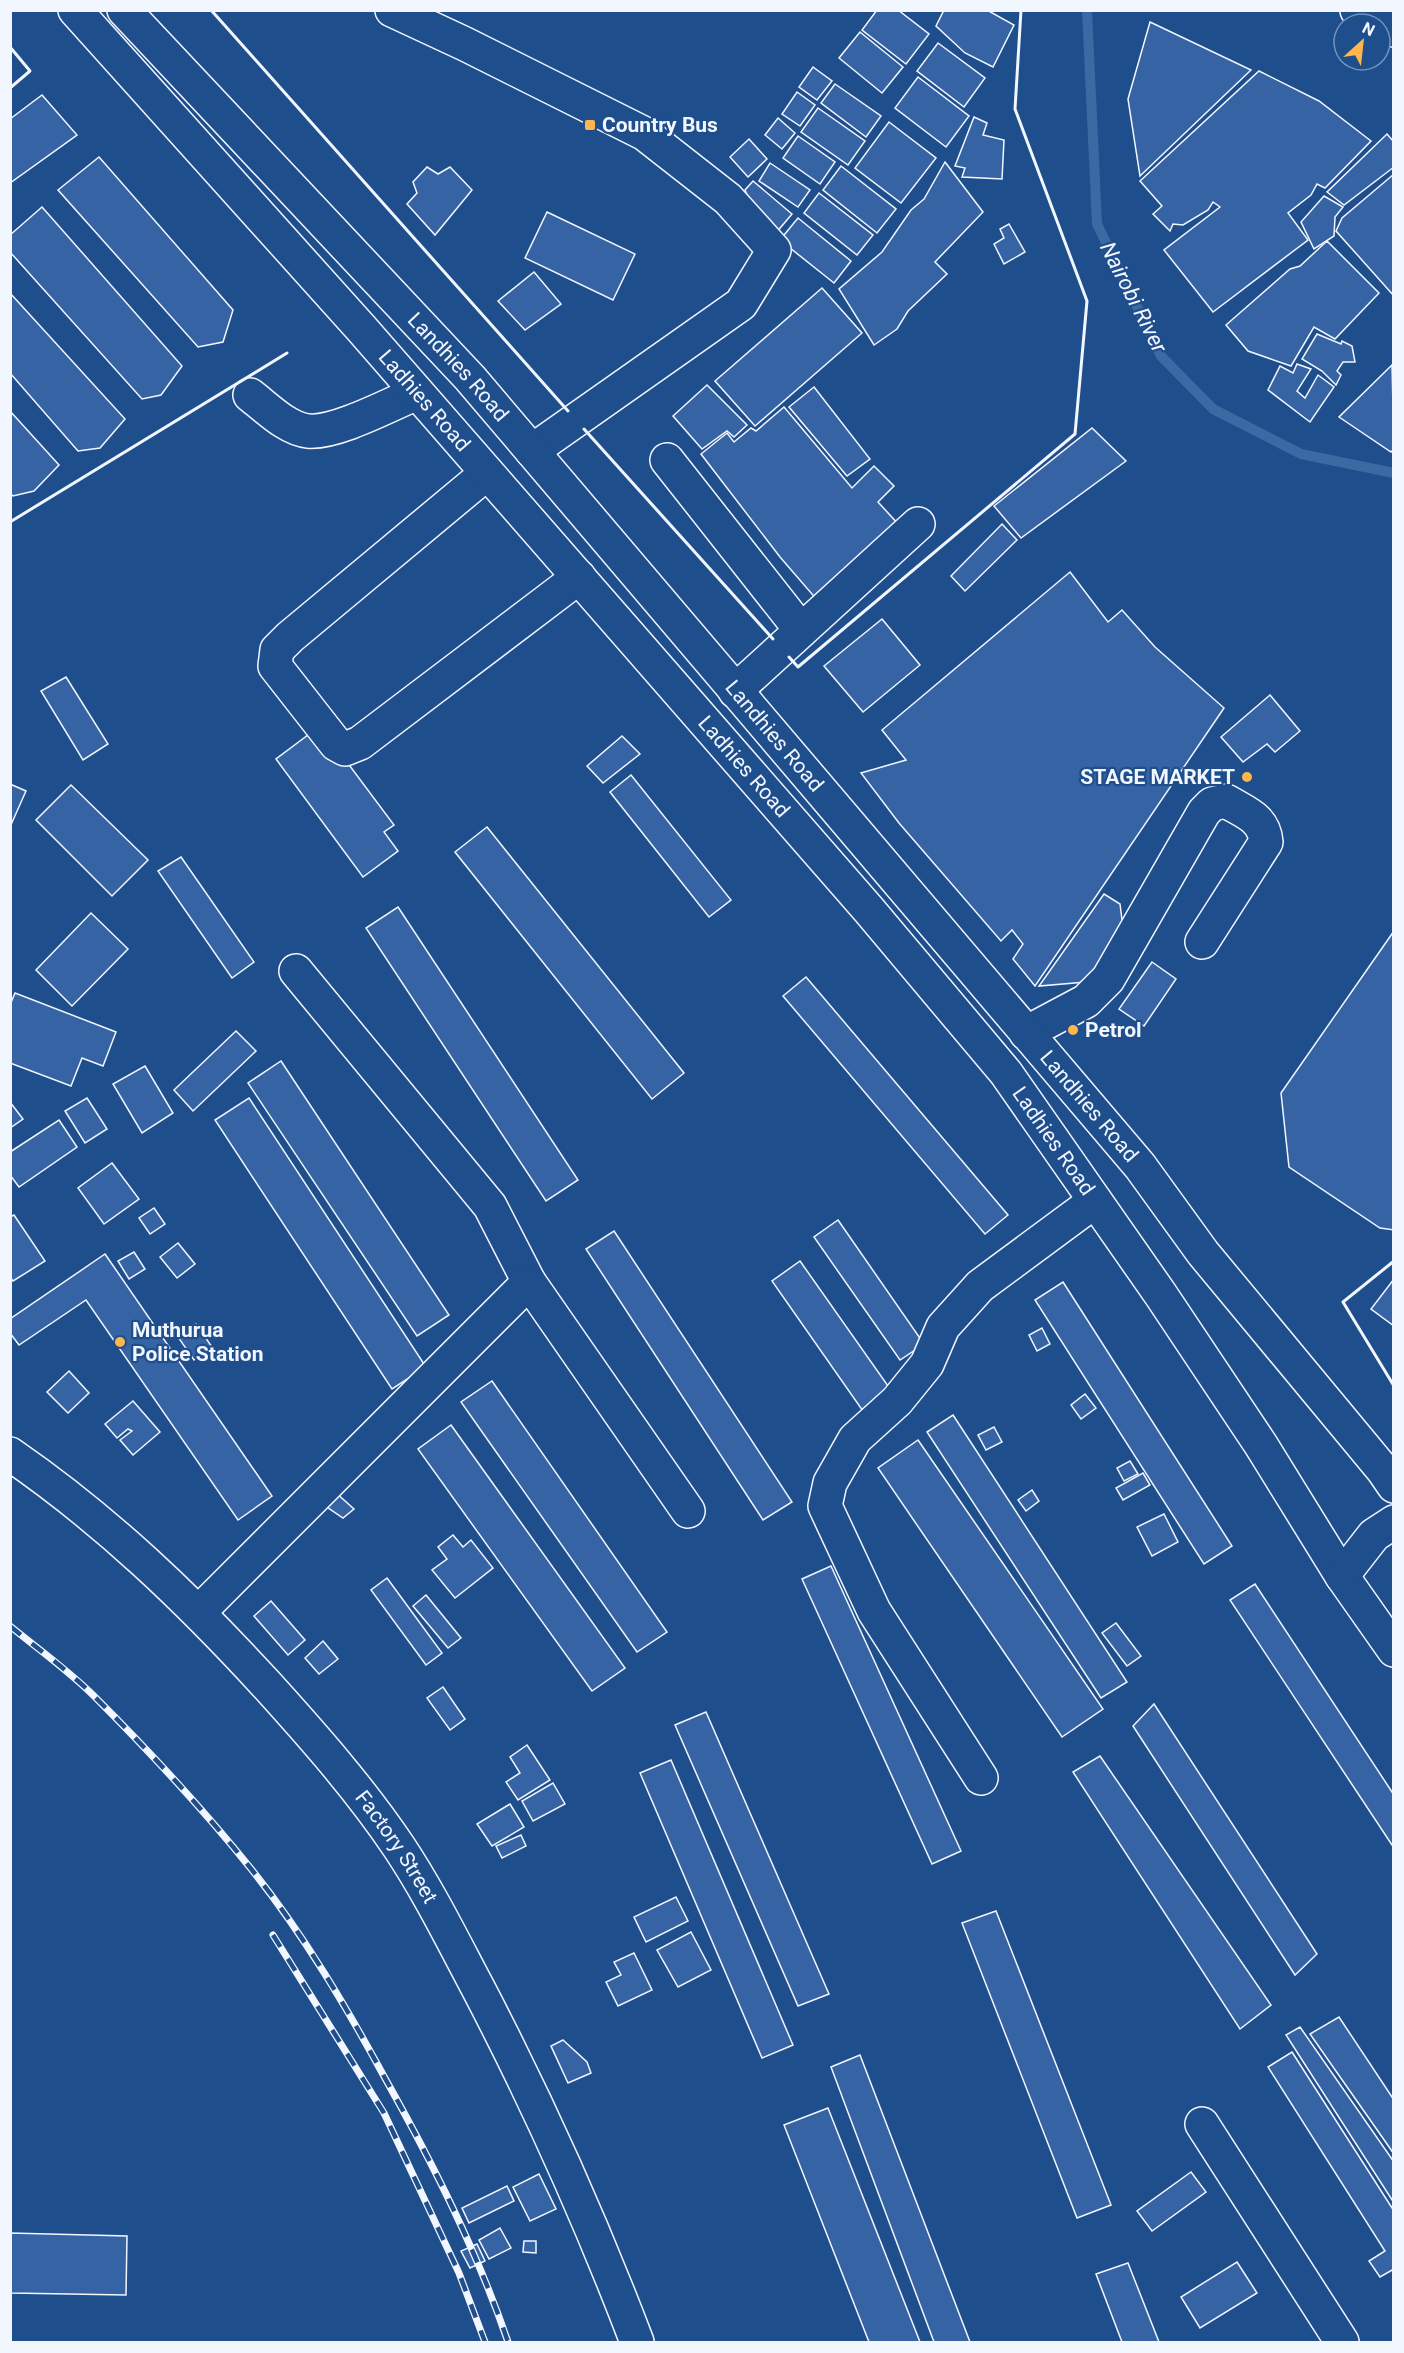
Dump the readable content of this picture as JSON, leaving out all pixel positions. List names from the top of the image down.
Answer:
{
  "streets": {
    "main road": ["Landhies Road", "Ladhies Road", "Factory Street"]
  },
  "water": ["Nairobi River"],
  "places": {
    "transit": ["Country Bus"],
    "other": ["STAGE MARKET", "Petrol", "Muthurua Police Station"]
  },
  "north": "top right"
}
